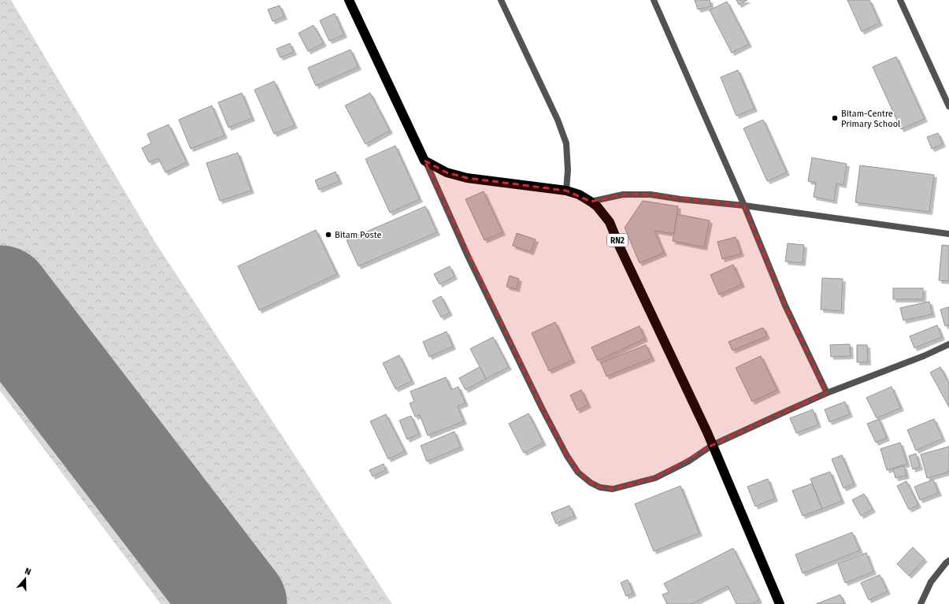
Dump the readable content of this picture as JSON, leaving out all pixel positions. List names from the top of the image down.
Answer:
{
  "streets": {
    "highway": ["RN2"]
  },
  "places": ["Bitam-Centre Primary School", "Bitam Poste"],
  "north": "top"
}
